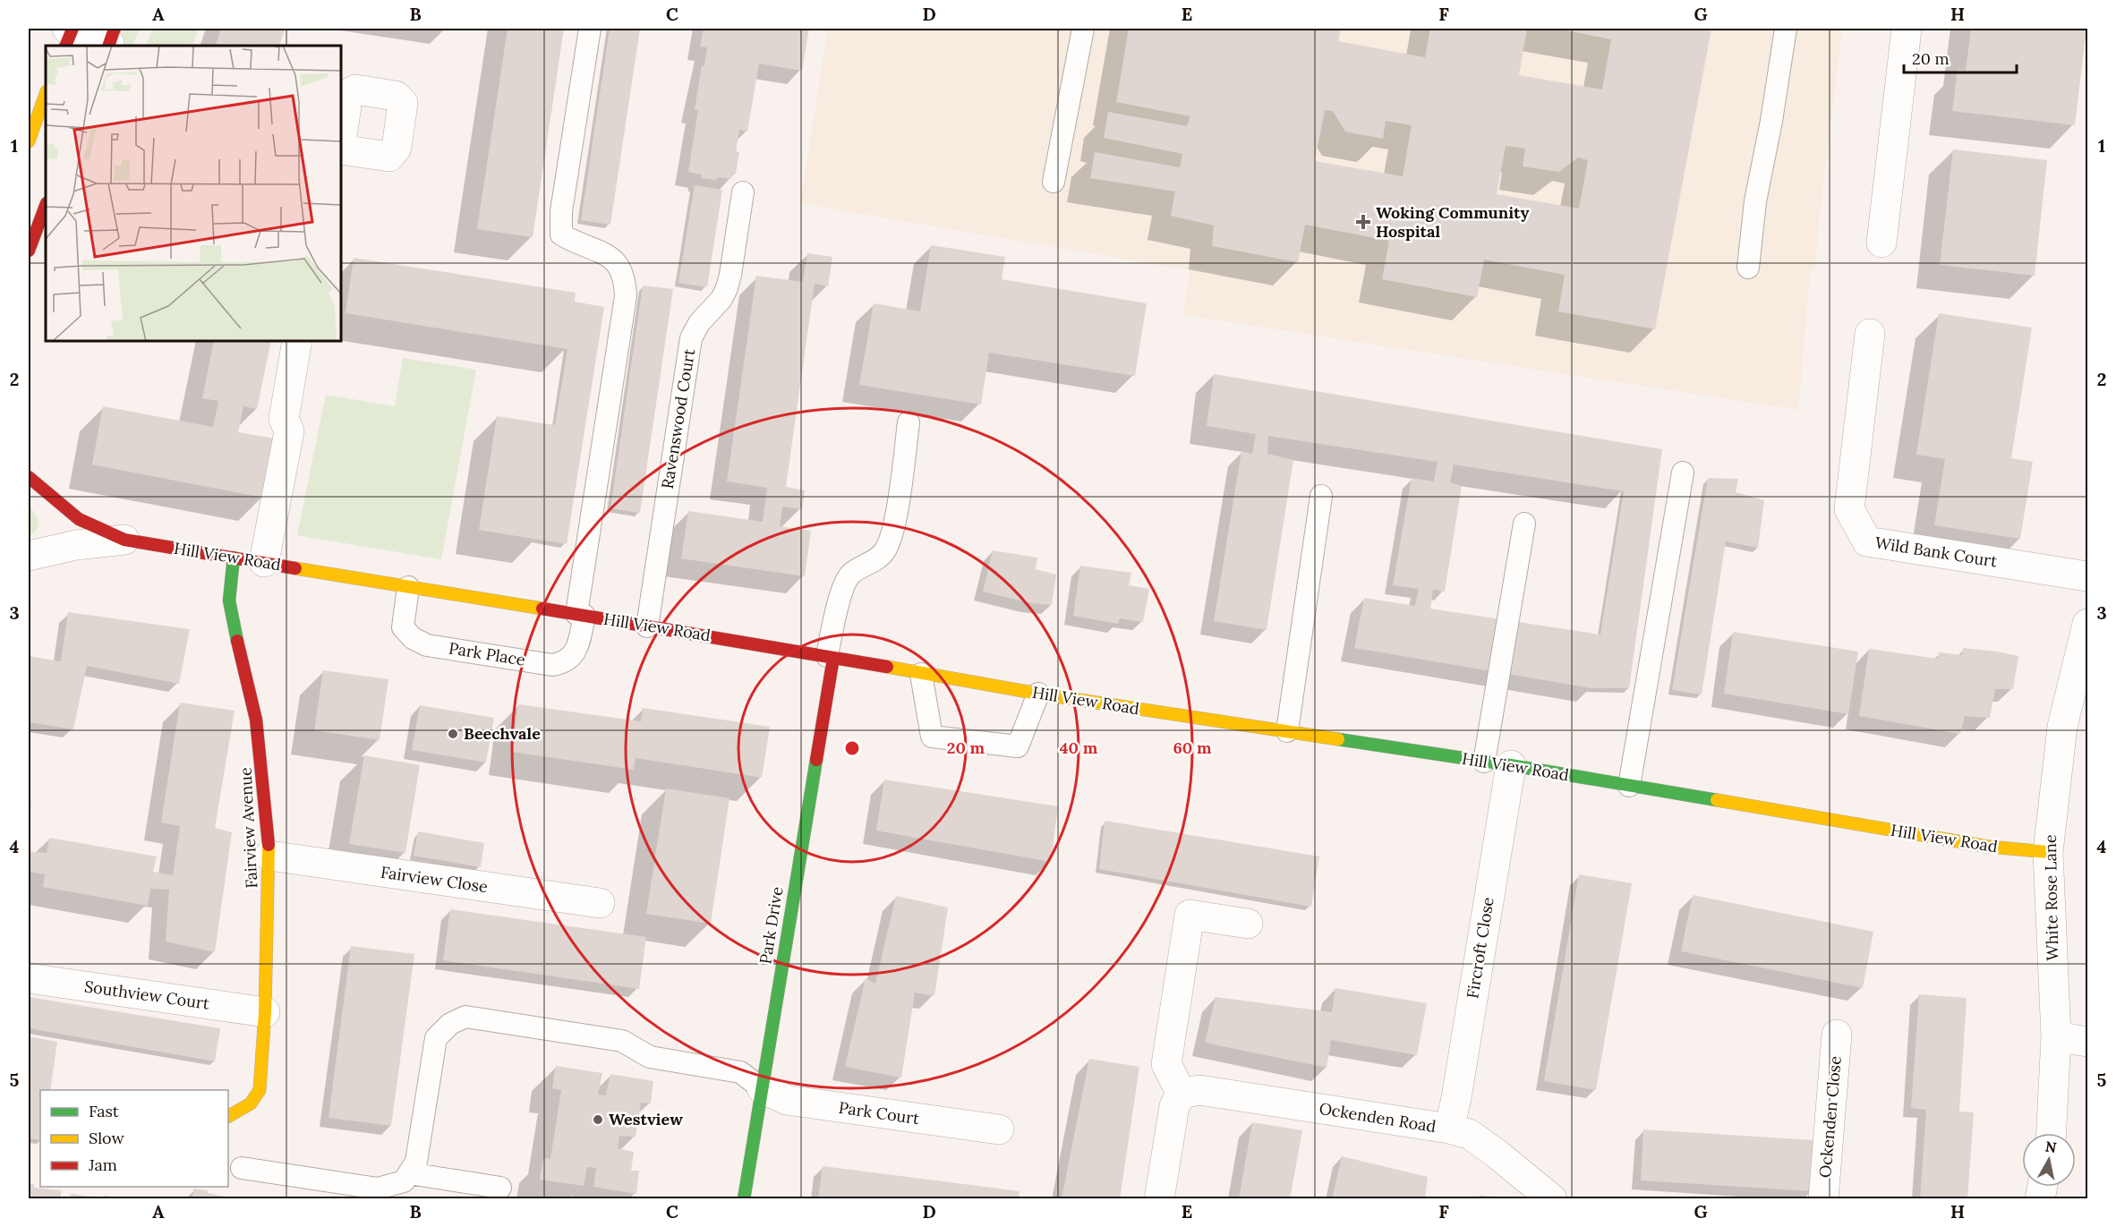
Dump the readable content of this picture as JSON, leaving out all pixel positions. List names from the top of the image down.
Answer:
{
  "streets": {
    "street": [
      "Wild Bank Court",
      "Hill View Road",
      "Fairview Avenue",
      "Fairview Close",
      "White Rose Lane",
      "Park Drive",
      "Fircroft Close",
      "Southview Court",
      "Park Court",
      "Ockenden Close",
      "Ockenden Road"
    ],
    "lane": ["Ravenswood Court", "Park Place"]
  },
  "crossings": [
    ["Ravenswood Court", "Hill View Road"],
    ["Hill View Road", "Park Place"],
    ["Hill View Road", "Fairview Avenue"],
    ["Hill View Road", "White Rose Lane"],
    ["Hill View Road", "Park Drive"],
    ["Hill View Road", "Fircroft Close"],
    ["Fairview Avenue", "Fairview Close"],
    ["Fairview Avenue", "Southview Court"],
    ["Park Drive", "Park Court"],
    ["Fircroft Close", "Ockenden Road"]
  ],
  "places": {
    "health": ["Woking Community Hospital"],
    "other": ["Beechvale", "Westview"]
  },
  "legend": ["Fast", "Slow", "Jam"],
  "scale_bar": "20 m",
  "north": "top",
  "grid": {
    "columns": [
      "A",
      "B",
      "C",
      "D",
      "E",
      "F",
      "G",
      "H"
    ],
    "rows": [
      "1",
      "2",
      "3",
      "4",
      "5"
    ]
  },
  "rings": ["20 m", "40 m", "60 m"]
}
